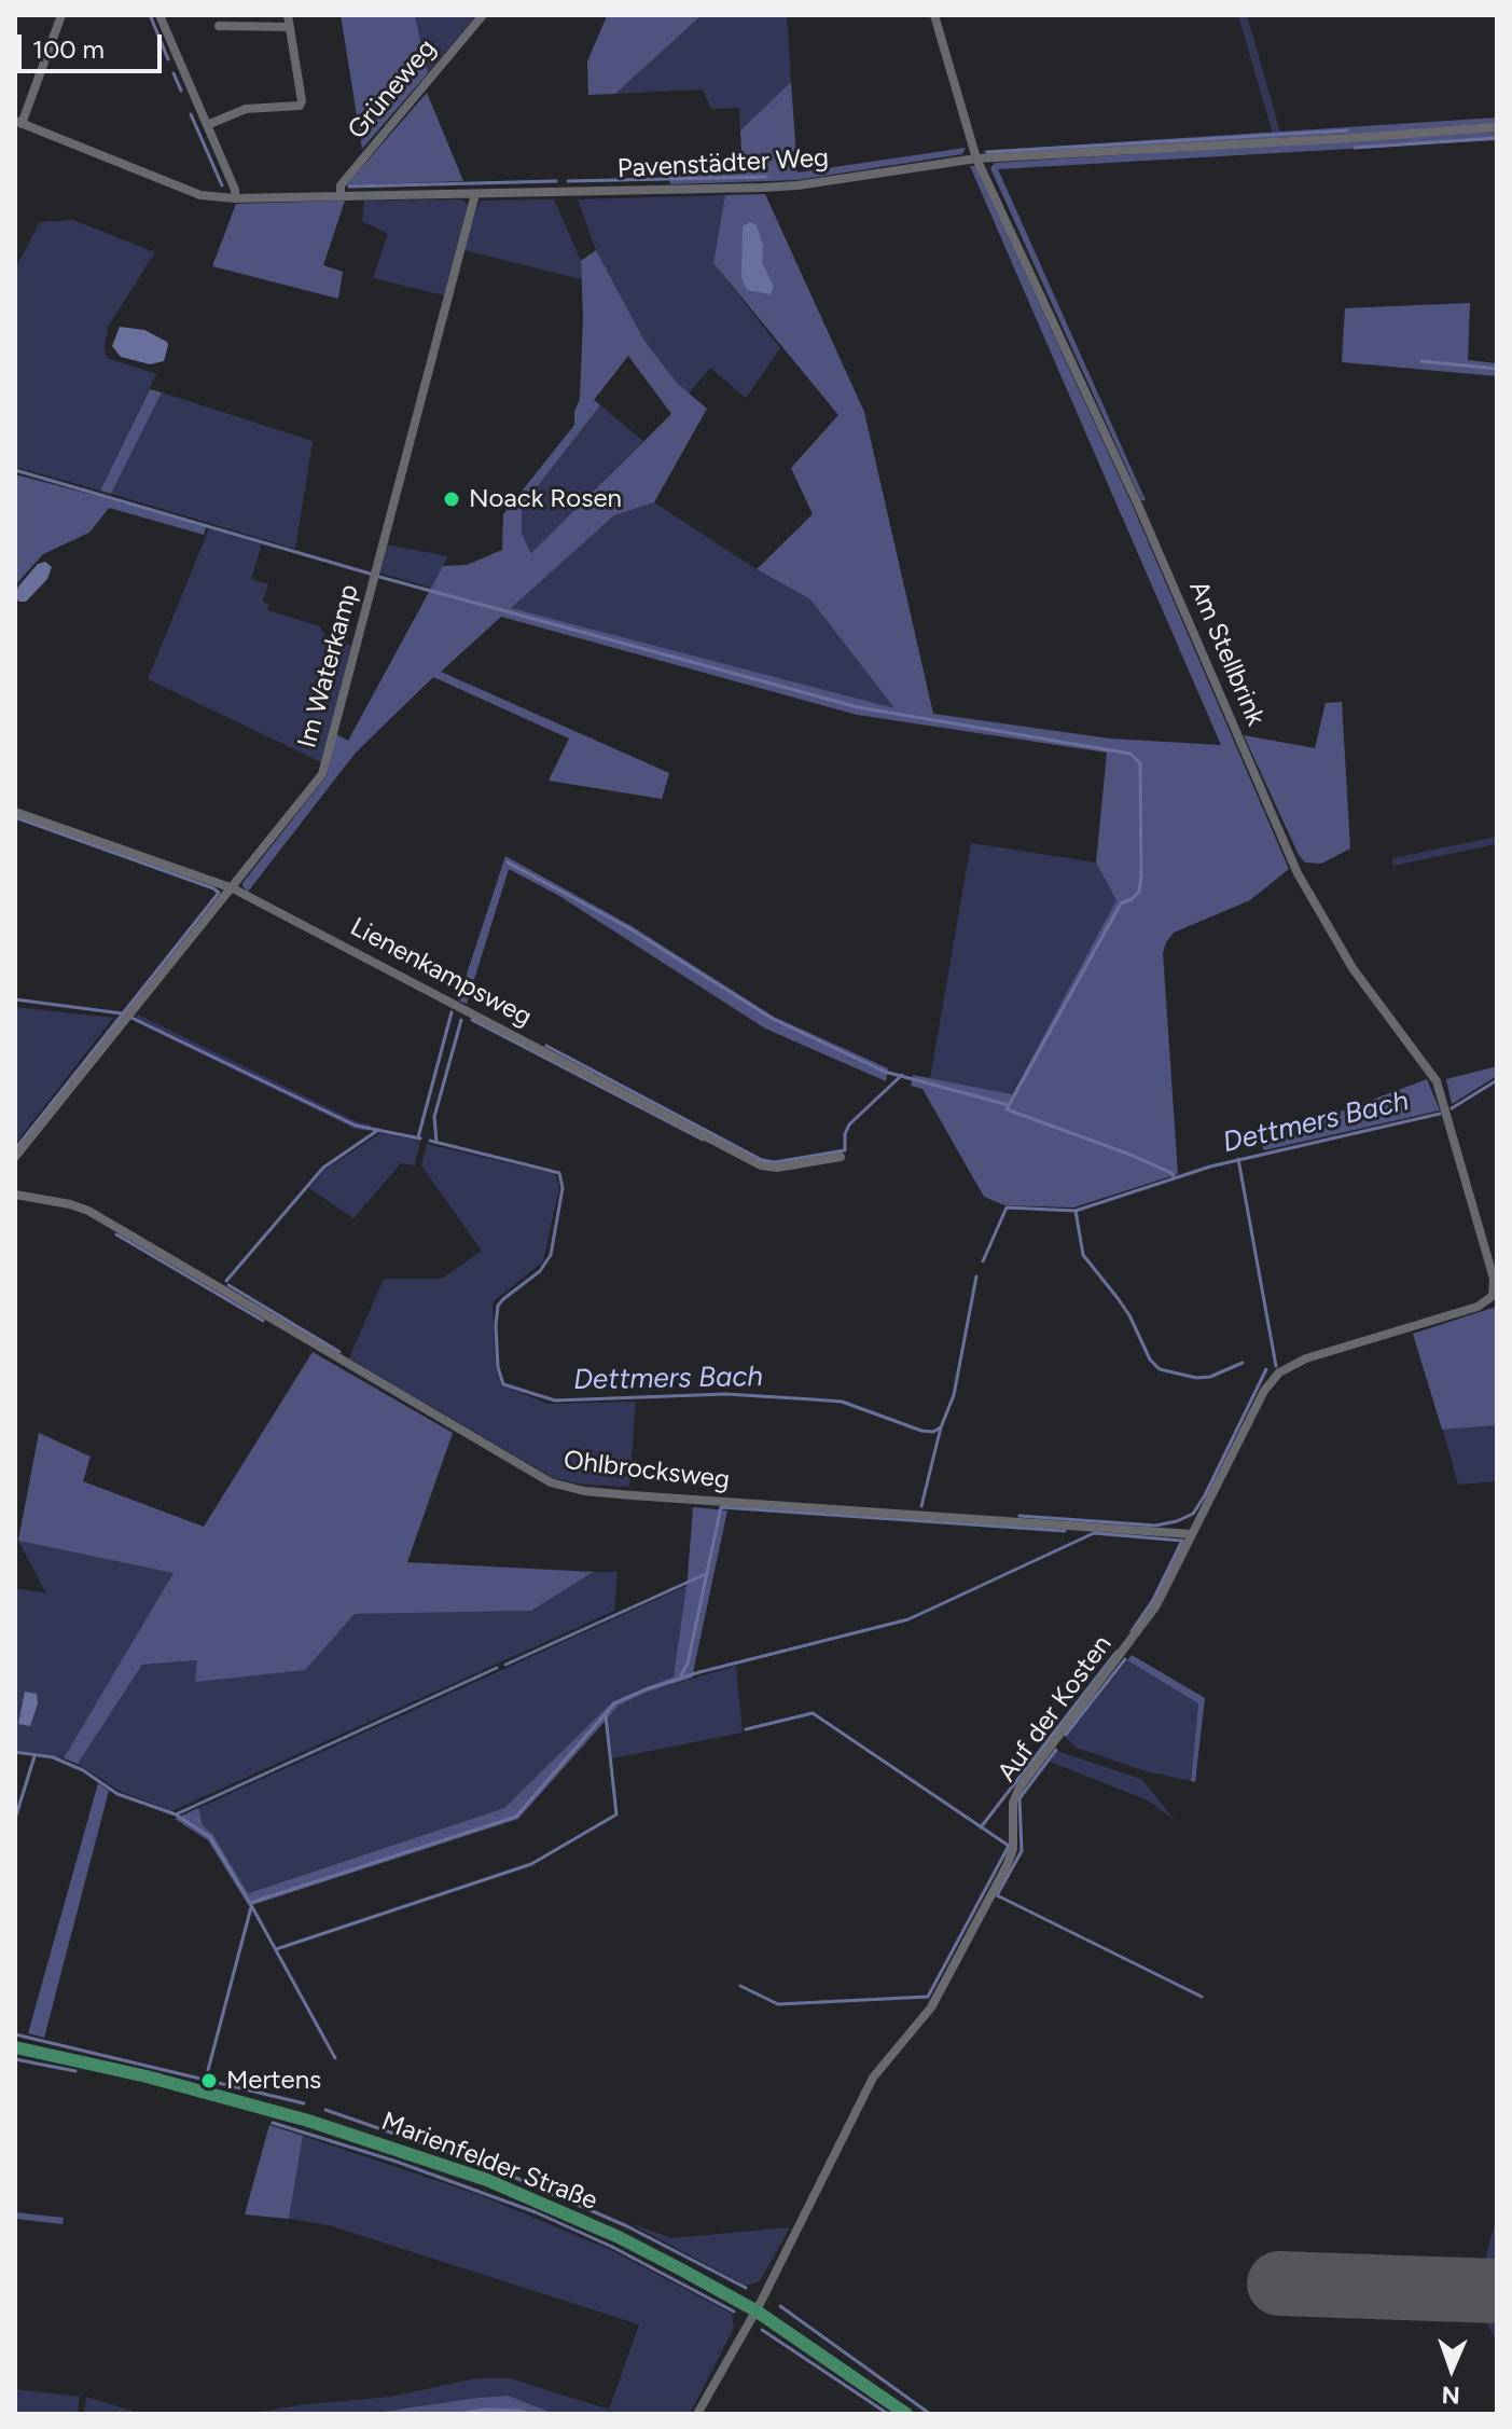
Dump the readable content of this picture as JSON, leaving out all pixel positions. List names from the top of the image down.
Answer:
{
  "streets": {
    "main road": ["Marienfelder Straße"],
    "street": [
      "Grüneweg",
      "Pavenstädter Weg",
      "Am Stellbrink",
      "Im Waterkamp",
      "Lienenkampsweg",
      "Ohlbrocksweg",
      "Auf der Kosten"
    ]
  },
  "crossings": [
    ["Grüneweg", "Pavenstädter Weg"],
    ["Pavenstädter Weg", "Am Stellbrink"],
    ["Pavenstädter Weg", "Im Waterkamp"],
    ["Am Stellbrink", "Auf der Kosten"],
    ["Im Waterkamp", "Lienenkampsweg"],
    ["Ohlbrocksweg", "Auf der Kosten"],
    ["Auf der Kosten", "Marienfelder Straße"]
  ],
  "water": ["Dettmers Bach"],
  "places": ["Noack Rosen", "Mertens"],
  "scale_bar": "100 m",
  "north": "bottom"
}
